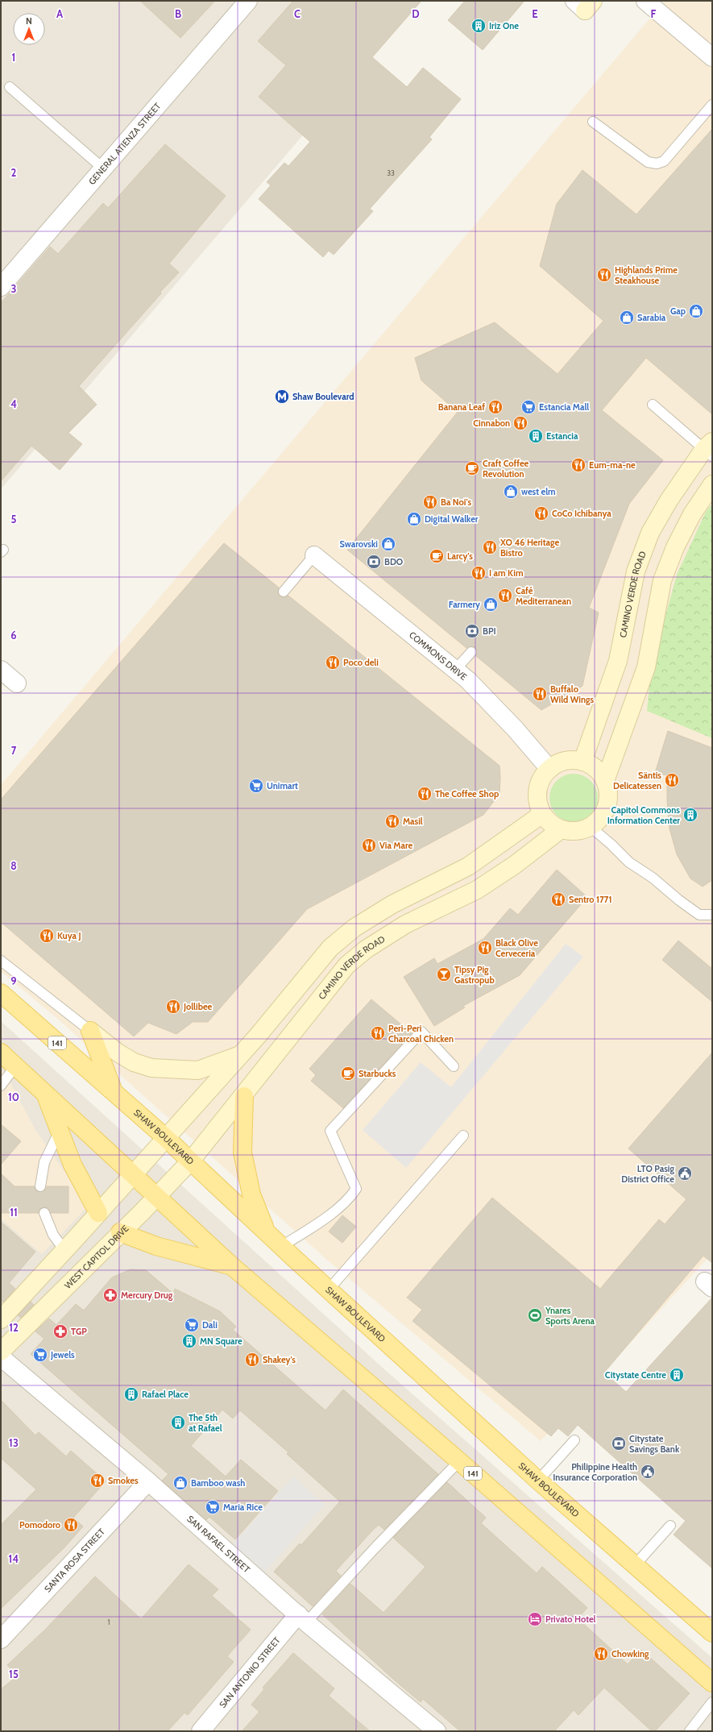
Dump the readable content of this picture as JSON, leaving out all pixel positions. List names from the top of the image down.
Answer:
{
  "streets": {
    "main road": ["141", "SHAW BOULEVARD"],
    "street": [
      "GENERAL ATIENZA STREET",
      "CAMINO VERDE ROAD",
      "COMMONS DRIVE",
      "WEST CAPITOL DRIVE",
      "SAN RAFAEL STREET",
      "SANTA ROSA STREET",
      "SAN ANTONIO STREET"
    ]
  },
  "crossings": [
    ["CAMINO VERDE ROAD", "COMMONS DRIVE"],
    ["CAMINO VERDE ROAD", "SHAW BOULEVARD"],
    ["CAMINO VERDE ROAD", "WEST CAPITOL DRIVE"],
    ["141", "WEST CAPITOL DRIVE"],
    ["SHAW BOULEVARD", "WEST CAPITOL DRIVE"],
    ["SAN RAFAEL STREET", "SANTA ROSA STREET"],
    ["SAN RAFAEL STREET", "SAN ANTONIO STREET"]
  ],
  "places": {
    "building": [
      "Iriz One",
      "Estancia",
      "Capitol Commons Information Center",
      "MN Square",
      "Citystate Centre",
      "Rafael Place",
      "The 5th at Rafael"
    ],
    "restaurant": [
      "Highlands Prime Steakhouse",
      "Banana Leaf",
      "Cinnabon",
      "Eum-ma-ne",
      "Ba Noi's",
      "CoCo Ichibanya",
      "XO 46 Heritage Bistro",
      "I am Kim",
      "Café Mediterranean",
      "Poco deli",
      "Buffalo Wild Wings",
      "Säntis Delicatessen",
      "The Coffee Shop",
      "Masil",
      "Via Mare",
      "Sentro 1771",
      "Kuya J",
      "Black Olive Cerveceria",
      "Jollibee",
      "Peri-Peri Charcoal Chicken",
      "Shakey's",
      "Smokes",
      "Pomodoro",
      "Chowking"
    ],
    "shop": [
      "Gap",
      "Sarabia",
      "west elm",
      "Digital Walker",
      "Swarovski",
      "Farmery",
      "Bamboo wash"
    ],
    "metro station": ["Shaw Boulevard"],
    "supermarket": [
      "Estancia Mall",
      "Unimart",
      "Dali",
      "Jewels",
      "Maria Rice"
    ],
    "cafe": ["Craft Coffee Revolution", "Larcy's", "Starbucks"],
    "bank": ["BDO", "BPI", "Citystate Savings Bank"],
    "bar": ["Tipsy Pig Gastropub"],
    "public building": ["LTO Pasig District Office", "Philippine Health Insurance Corporation"],
    "pharmacy": ["Mercury Drug", "TGP"],
    "sports": ["Ynares Sports Arena"],
    "hotel": ["Privato Hotel"]
  },
  "house_numbers": ["33", "1"],
  "north": "top",
  "grid": {
    "columns": [
      "A",
      "B",
      "C",
      "D",
      "E",
      "F"
    ],
    "rows": [
      "1",
      "2",
      "3",
      "4",
      "5",
      "6",
      "7",
      "8",
      "9",
      "10",
      "11",
      "12",
      "13",
      "14",
      "15"
    ]
  }
}
